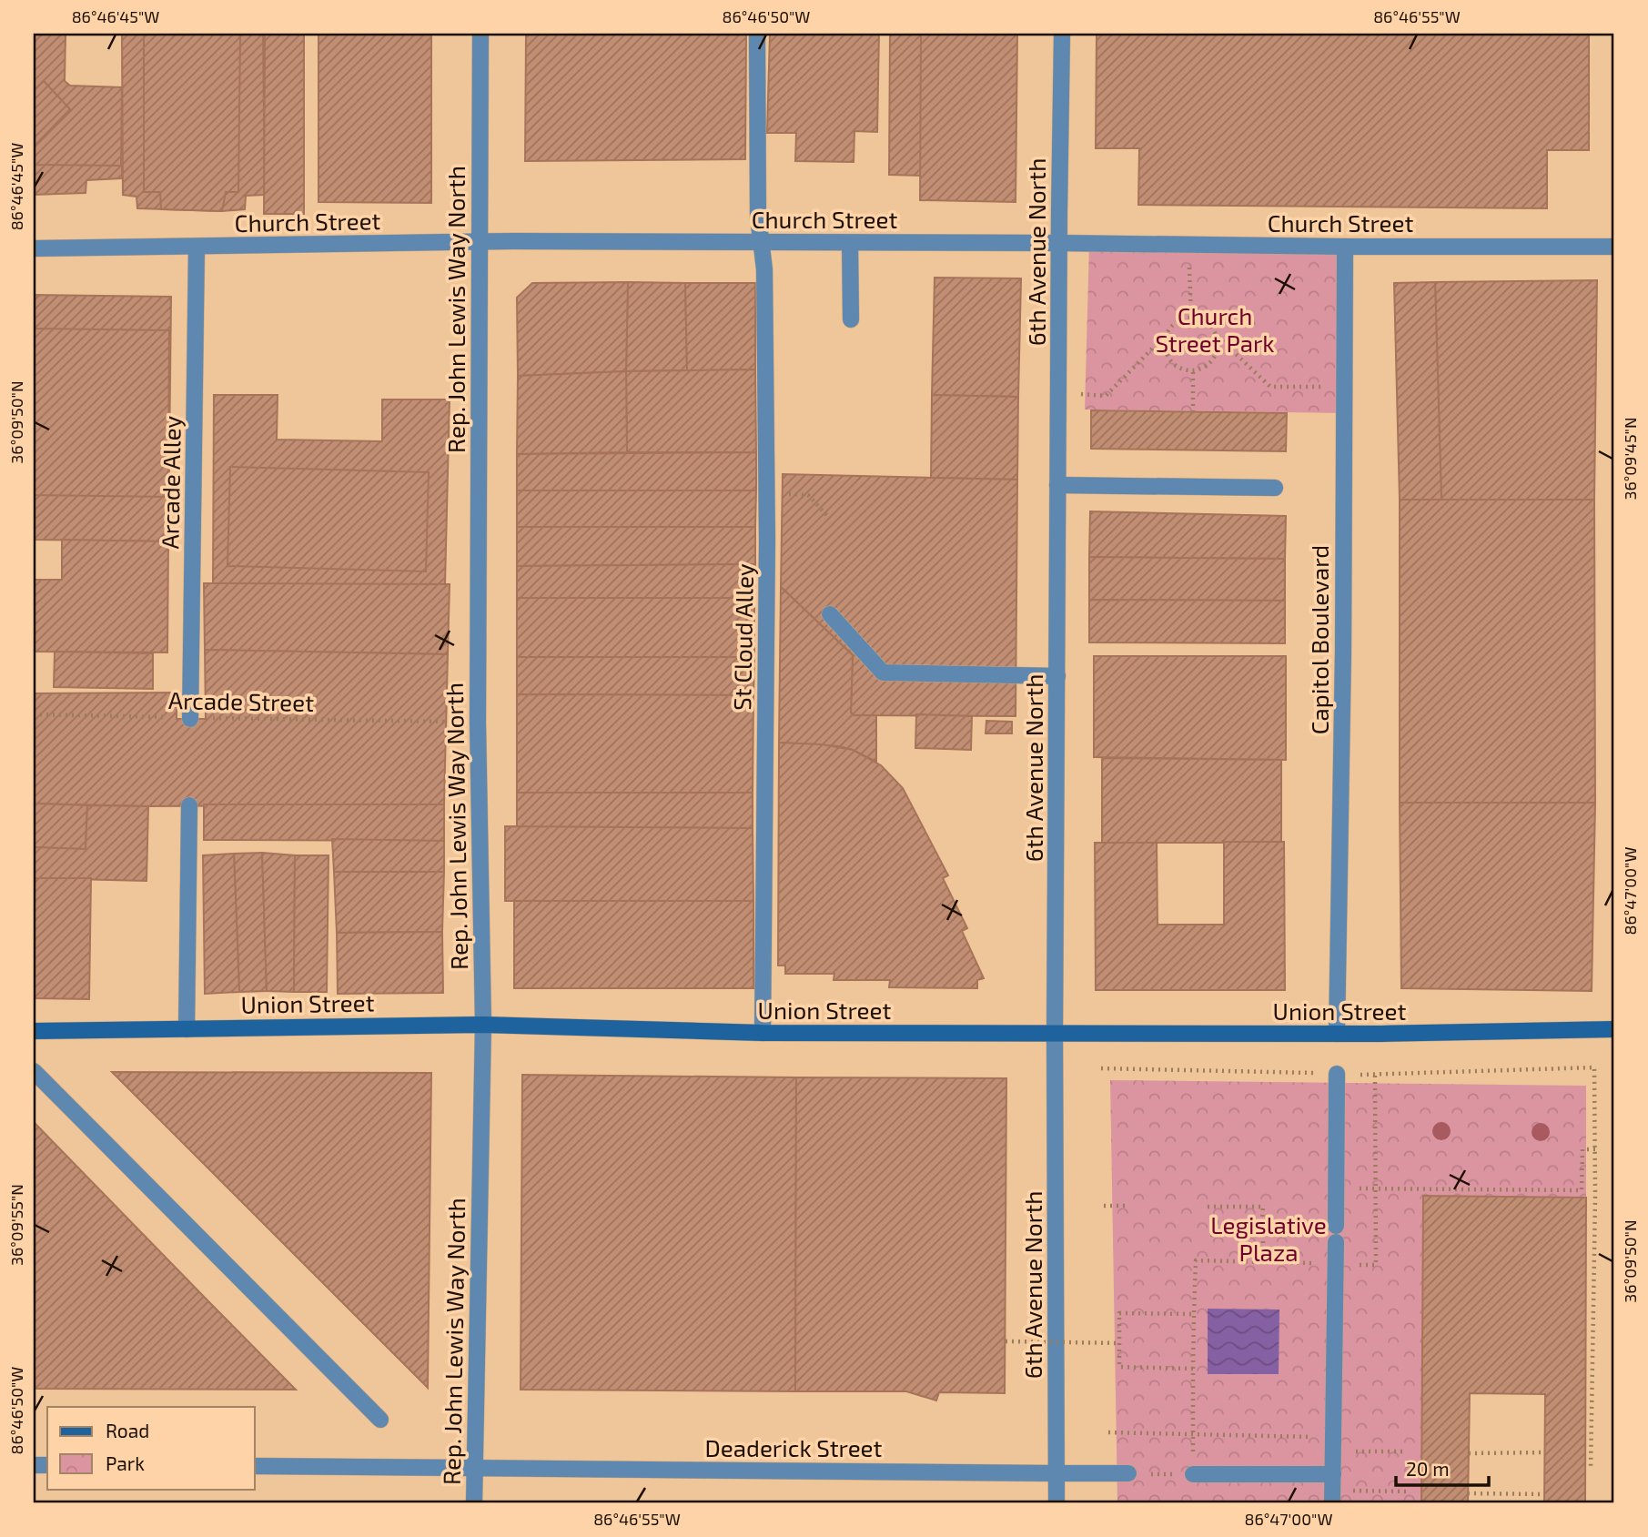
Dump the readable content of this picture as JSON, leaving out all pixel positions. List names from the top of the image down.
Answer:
{
  "streets": {
    "main road": ["Union Street"],
    "street": [
      "Church Street",
      "6th Avenue North",
      "Rep. John Lewis Way North",
      "Arcade Alley",
      "St Cloud Alley",
      "Capitol Boulevard",
      "Deaderick Street"
    ],
    "path": ["Arcade Street"]
  },
  "crossings": [
    ["Church Street", "6th Avenue North"],
    ["Church Street", "Rep. John Lewis Way North"],
    ["Church Street", "Arcade Alley"],
    ["Church Street", "St Cloud Alley"],
    ["Church Street", "Capitol Boulevard"],
    ["6th Avenue North", "Union Street"],
    ["6th Avenue North", "Deaderick Street"],
    ["Rep. John Lewis Way North", "Union Street"],
    ["Rep. John Lewis Way North", "Deaderick Street"],
    ["Arcade Alley", "Arcade Street"],
    ["St Cloud Alley", "Union Street"],
    ["Capitol Boulevard", "Union Street"]
  ],
  "parks": ["Church Street Park", "Legislative Plaza"],
  "legend": ["Road", "Park"],
  "scale_bar": "20 m",
  "coordinates": [
    "86°46'45\"W",
    "86°46'50\"W",
    "86°46'55\"W",
    "36°09'50\"N",
    "36°09'45\"N",
    "86°47'00\"W",
    "36°09'55\"N"
  ]
}
